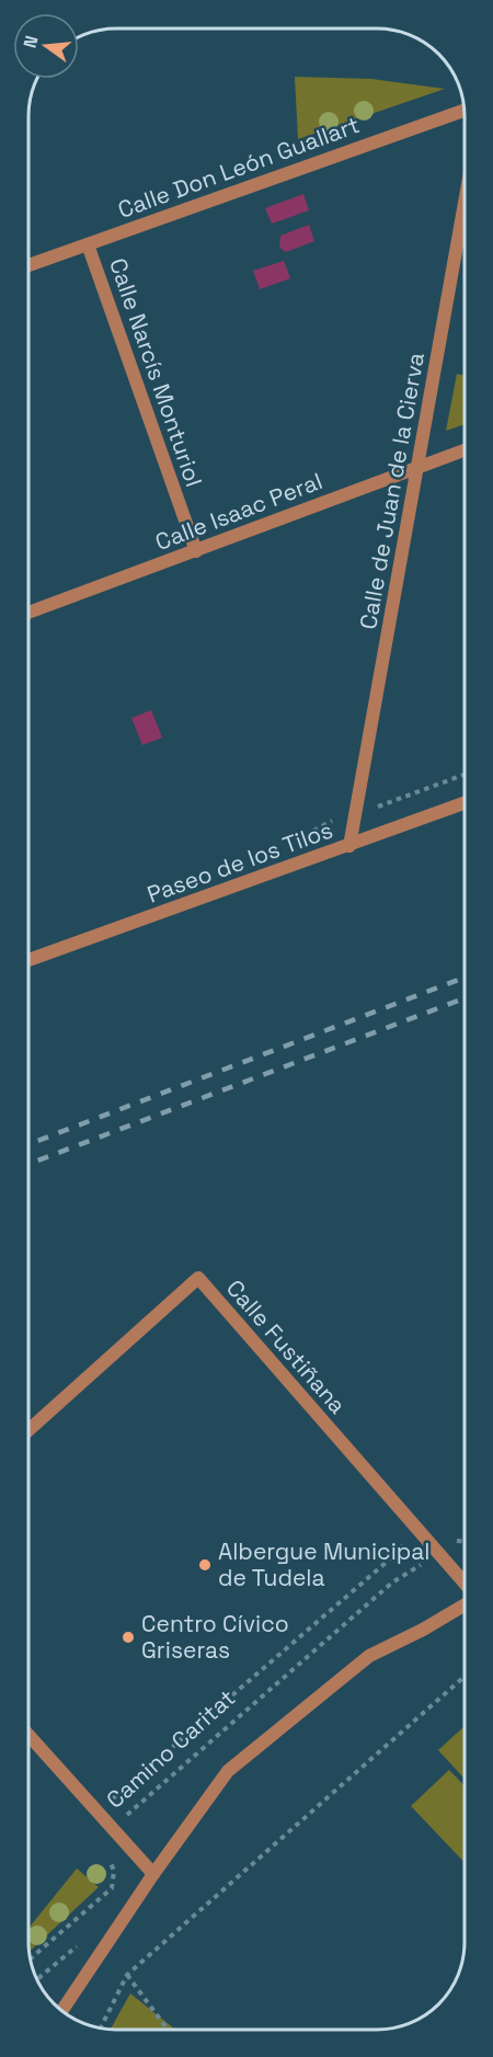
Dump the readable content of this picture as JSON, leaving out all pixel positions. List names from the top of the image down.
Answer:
{
  "streets": {
    "street": [
      "Calle Don León Guallart",
      "Calle Narcís Monturiol",
      "Calle de Juan de la Cierva",
      "Calle Isaac Peral",
      "Paseo de los Tilos",
      "Calle Fustiñana"
    ],
    "path": ["Camino Caritat"]
  },
  "crossings": [
    ["Calle Don León Guallart", "Calle Narcís Monturiol"],
    ["Calle Narcís Monturiol", "Calle Isaac Peral"],
    ["Calle de Juan de la Cierva", "Calle Isaac Peral"],
    ["Calle de Juan de la Cierva", "Paseo de los Tilos"],
    ["Calle Fustiñana", "Camino Caritat"]
  ],
  "places": ["Albergue Municipal de Tudela", "Centro Cívico Griseras"],
  "north": "left"
}
